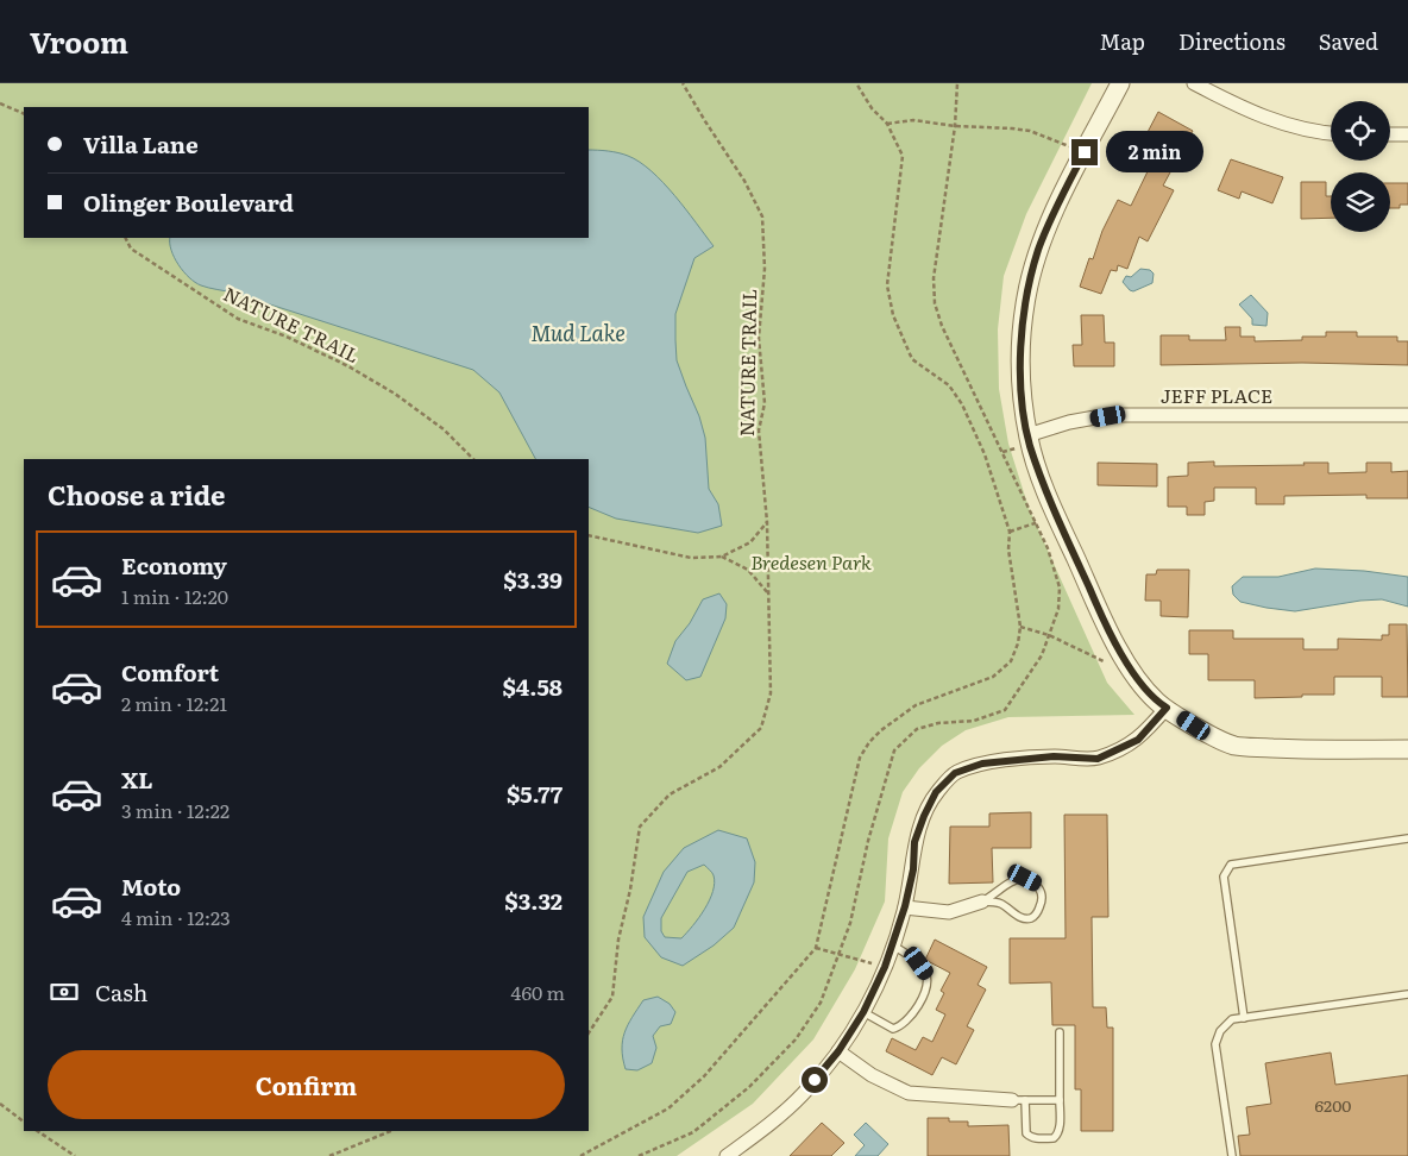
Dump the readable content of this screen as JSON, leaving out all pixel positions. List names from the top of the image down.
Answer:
{
  "streets": {
    "street": ["JEFF PLACE"],
    "path": ["NATURE TRAIL"]
  },
  "water": ["Mud Lake"],
  "parks": ["Bredesen Park"],
  "house_numbers": ["6200"],
  "page": {
    "header": "Vroom",
    "nav": ["Map", "Directions", "Saved"],
    "banner": ["Villa Lane", "Olinger Boulevard"],
    "bubble": "2 min",
    "heading": "Choose a ride",
    "list": [
      {
        "name": "Economy",
        "note": "1 min · 12:20",
        "value": "$3.39"
      },
      {
        "name": "Comfort",
        "note": "2 min · 12:21",
        "value": "$4.58"
      },
      {
        "name": "XL",
        "note": "3 min · 12:22",
        "value": "$5.77"
      },
      {
        "name": "Moto",
        "note": "4 min · 12:23",
        "value": "$3.32"
      }
    ],
    "pay": ["Cash", "460 m"],
    "buttons": "Confirm"
  }
}
